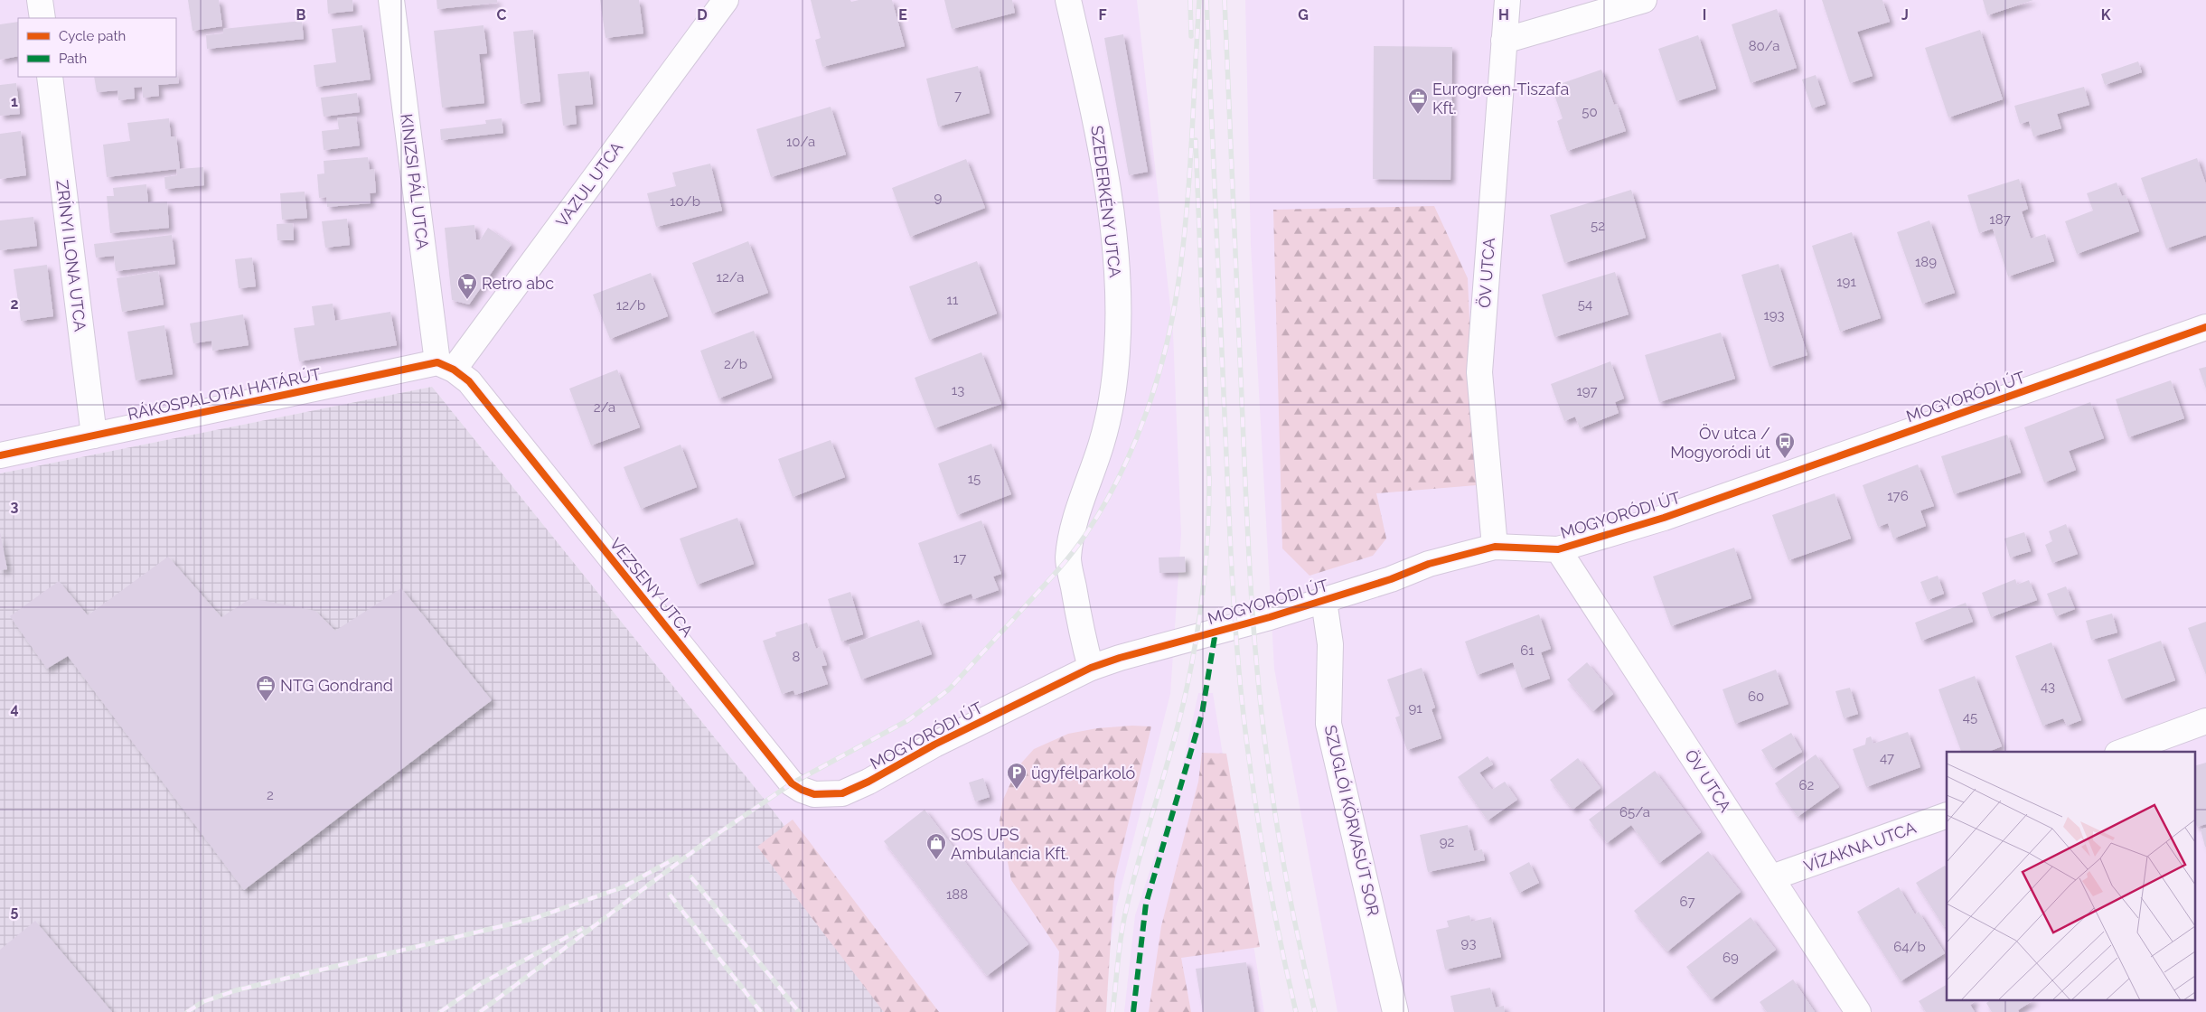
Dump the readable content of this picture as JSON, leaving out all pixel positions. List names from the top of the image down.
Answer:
{
  "streets": {
    "street": [
      "KINIZSI PÁL UTCA",
      "VAZUL UTCA",
      "SZEDERKÉNY UTCA",
      "ZRÍNYI ILONA UTCA",
      "ÖV UTCA",
      "RÁKOSPALOTAI HATÁRÚT",
      "MOGYORÓDI ÚT",
      "VEZSENY UTCA",
      "SZUGLÓI KÖRVASÚT SOR",
      "VÍZAKNA UTCA"
    ]
  },
  "crossings": [
    ["KINIZSI PÁL UTCA", "VAZUL UTCA"],
    ["KINIZSI PÁL UTCA", "RÁKOSPALOTAI HATÁRÚT"],
    ["KINIZSI PÁL UTCA", "VEZSENY UTCA"],
    ["VAZUL UTCA", "RÁKOSPALOTAI HATÁRÚT"],
    ["VAZUL UTCA", "VEZSENY UTCA"],
    ["SZEDERKÉNY UTCA", "MOGYORÓDI ÚT"],
    ["ZRÍNYI ILONA UTCA", "RÁKOSPALOTAI HATÁRÚT"],
    ["ÖV UTCA", "MOGYORÓDI ÚT"],
    ["ÖV UTCA", "VÍZAKNA UTCA"],
    ["RÁKOSPALOTAI HATÁRÚT", "VEZSENY UTCA"],
    ["MOGYORÓDI ÚT", "VEZSENY UTCA"],
    ["MOGYORÓDI ÚT", "SZUGLÓI KÖRVASÚT SOR"]
  ],
  "places": {
    "office": ["Eurogreen-Tiszafa Kft.", "NTG Gondrand"],
    "supermarket": ["Retro abc"],
    "bus stop": ["Öv utca / Mogyoródi út"],
    "parking": ["ügyfélparkoló"],
    "shop": ["SOS UPS Ambulancia Kft."]
  },
  "house_numbers": [
    "80/a",
    "7",
    "50",
    "10/a",
    "9",
    "10/b",
    "187",
    "52",
    "189",
    "12/a",
    "191",
    "11",
    "54",
    "12/b",
    "193",
    "2/b",
    "13",
    "197",
    "2/a",
    "15",
    "176",
    "17",
    "61",
    "8",
    "43",
    "60",
    "91",
    "45",
    "47",
    "62",
    "2",
    "65/a",
    "92",
    "188",
    "67",
    "93",
    "64/b",
    "69"
  ],
  "legend": ["Cycle path", "Path"],
  "grid": {
    "columns": [
      "B",
      "C",
      "D",
      "E",
      "F",
      "G",
      "H",
      "I",
      "J",
      "K"
    ],
    "rows": [
      "1",
      "2",
      "3",
      "4",
      "5"
    ]
  }
}
